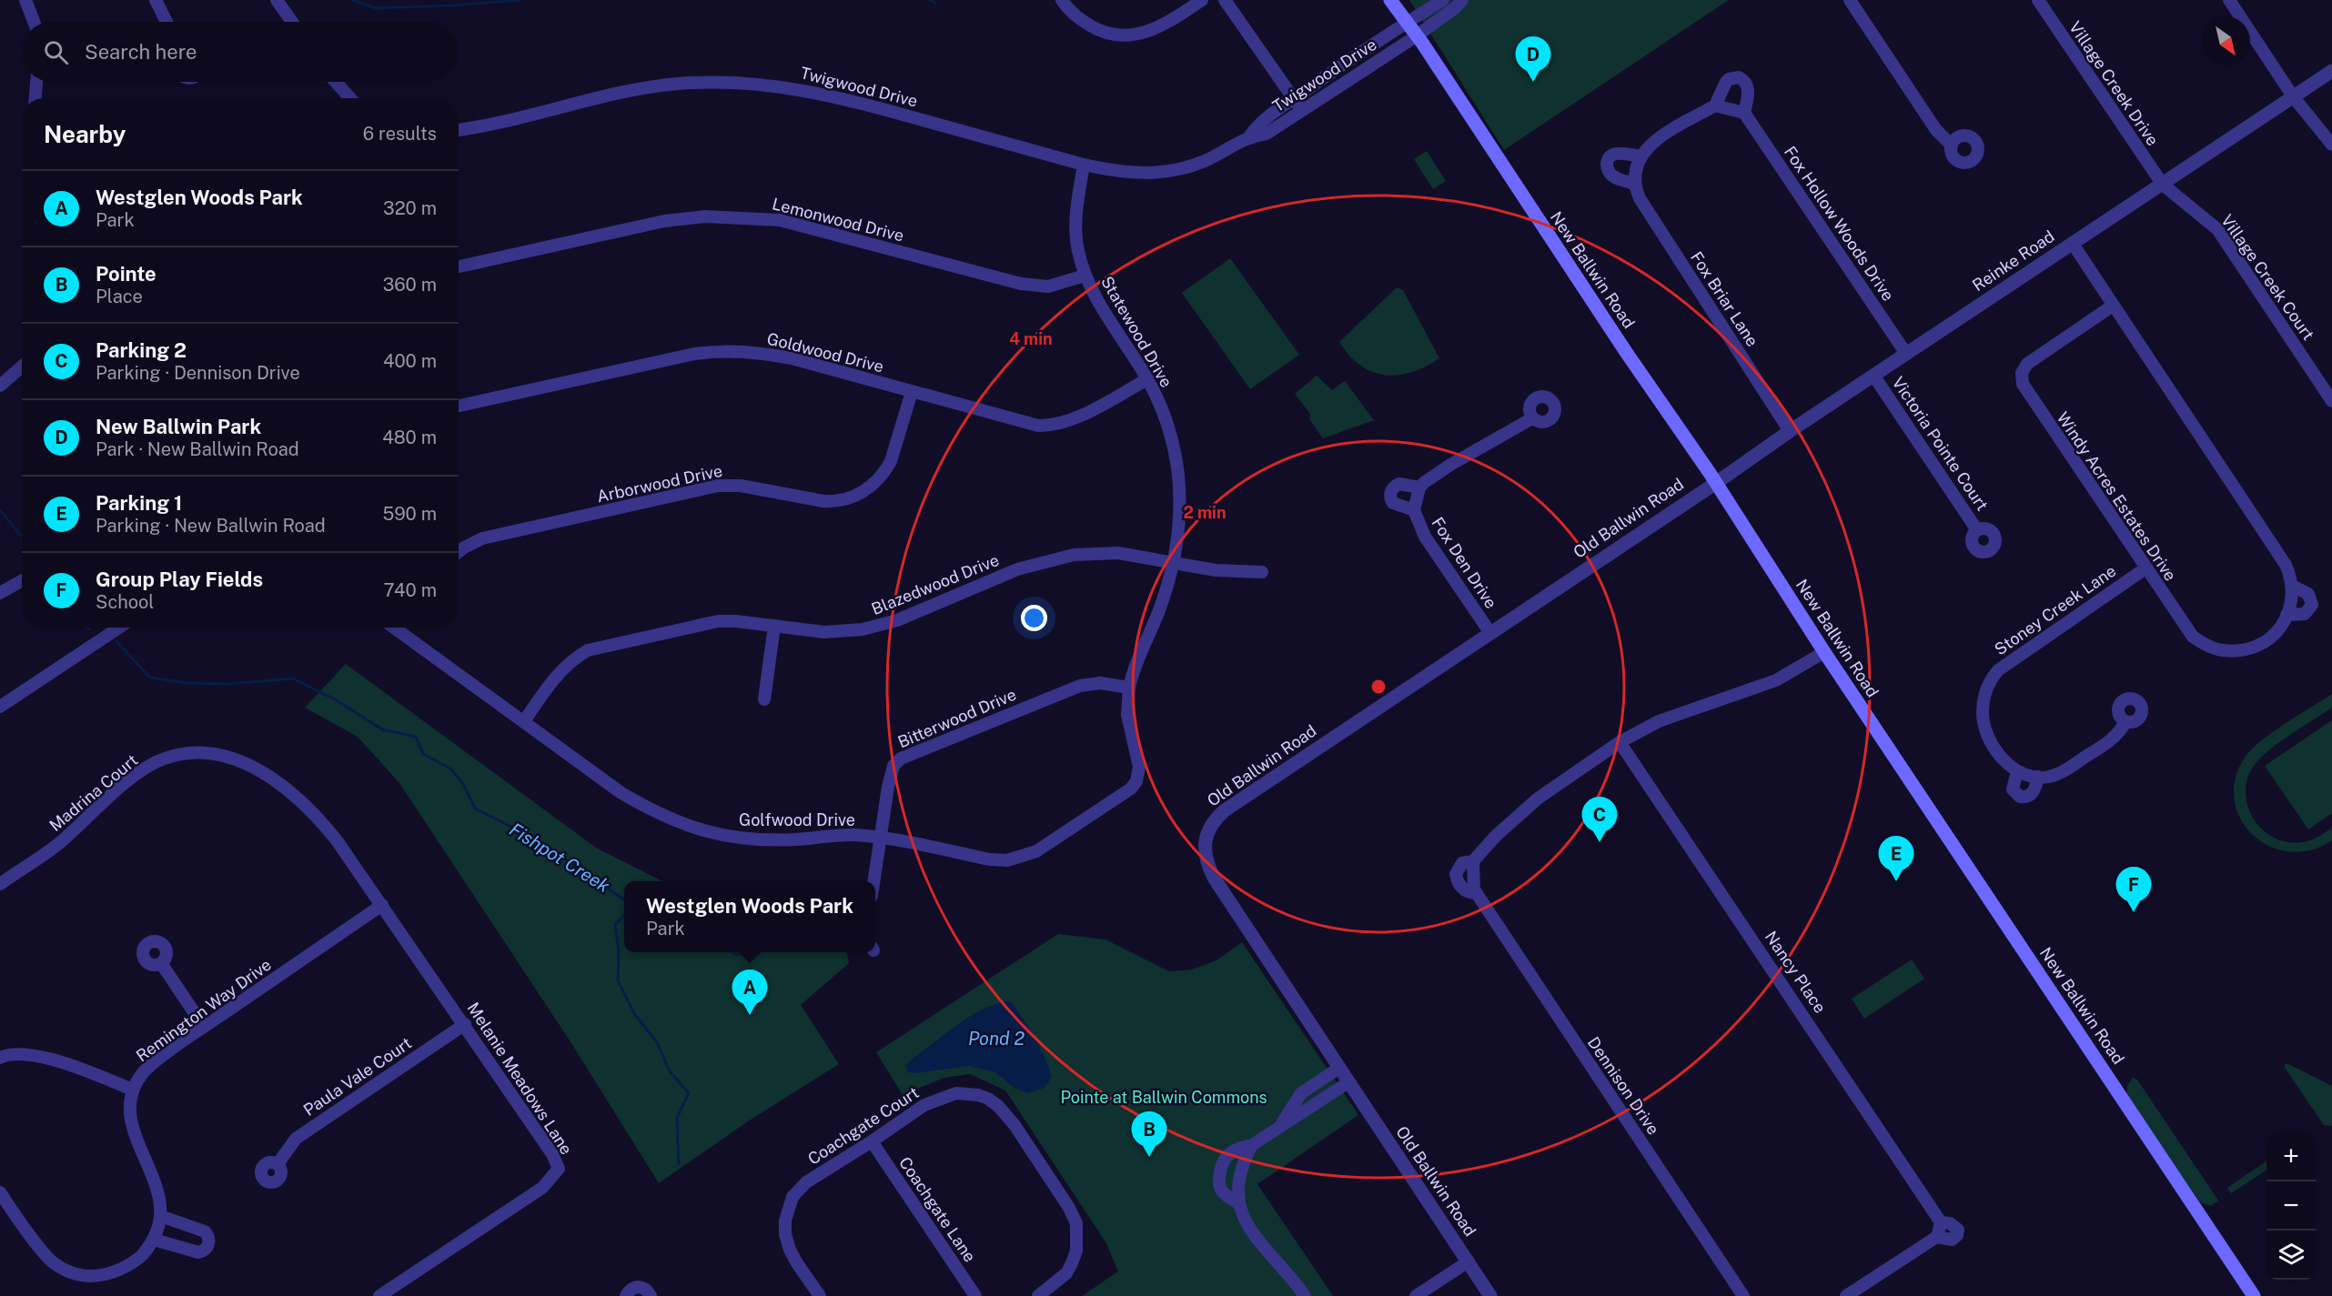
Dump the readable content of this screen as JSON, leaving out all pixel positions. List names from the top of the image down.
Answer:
{
  "streets": {
    "main road": ["New Ballwin Road"],
    "street": [
      "Twigwood Drive",
      "Village Creek Drive",
      "Lemonwood Drive",
      "Fox Hollow Woods Drive",
      "Reinke Road",
      "Village Creek Court",
      "Fox Briar Lane",
      "Statewood Drive",
      "Goldwood Drive",
      "Victoria Pointe Court",
      "Arborwood Drive",
      "Windy Acres Estates Drive",
      "Old Ballwin Road",
      "Fox Den Drive",
      "Blazedwood Drive",
      "Stoney Creek Lane",
      "Bitterwood Drive",
      "Madrina Court",
      "Golfwood Drive",
      "Nancy Place",
      "Remington Way Drive",
      "Paula Vale Court",
      "Melanie Meadows Lane",
      "Dennison Drive",
      "Coachgate Court",
      "Coachgate Lane"
    ]
  },
  "crossings": [
    ["Twigwood Drive", "New Ballwin Road"],
    ["Twigwood Drive", "Statewood Drive"],
    ["Village Creek Drive", "Reinke Road"],
    ["Village Creek Drive", "Village Creek Court"],
    ["Lemonwood Drive", "Statewood Drive"],
    ["Fox Hollow Woods Drive", "Reinke Road"],
    ["Reinke Road", "New Ballwin Road"],
    ["Reinke Road", "Village Creek Court"],
    ["Reinke Road", "Fox Briar Lane"],
    ["Reinke Road", "Victoria Pointe Court"],
    ["Reinke Road", "Windy Acres Estates Drive"],
    ["Reinke Road", "Old Ballwin Road"],
    ["New Ballwin Road", "Old Ballwin Road"],
    ["New Ballwin Road", "Dennison Drive"],
    ["Statewood Drive", "Goldwood Drive"],
    ["Statewood Drive", "Blazedwood Drive"],
    ["Statewood Drive", "Bitterwood Drive"],
    ["Statewood Drive", "Golfwood Drive"],
    ["Goldwood Drive", "Arborwood Drive"],
    ["Windy Acres Estates Drive", "Stoney Creek Lane"],
    ["Old Ballwin Road", "Fox Den Drive"],
    ["Blazedwood Drive", "Golfwood Drive"],
    ["Bitterwood Drive", "Golfwood Drive"],
    ["Madrina Court", "Remington Way Drive"],
    ["Madrina Court", "Melanie Meadows Lane"],
    ["Nancy Place", "Dennison Drive"],
    ["Remington Way Drive", "Melanie Meadows Lane"],
    ["Paula Vale Court", "Melanie Meadows Lane"],
    ["Coachgate Court", "Coachgate Lane"]
  ],
  "water": ["Fishpot Creek", "Pond 2"],
  "parks": ["Pointe at Ballwin Commons"],
  "north": "bottom right",
  "page": {
    "search": "Search here",
    "pins": [
      "D",
      "C",
      "E",
      "F",
      "A",
      "B"
    ],
    "heading": ["Nearby", "6 results"],
    "list": [
      {
        "mark": "A",
        "name": "Westglen Woods Park",
        "note": "Park",
        "value": "320 m"
      },
      {
        "mark": "B",
        "name": "Pointe",
        "note": "Place",
        "value": "360 m"
      },
      {
        "mark": "C",
        "name": "Parking 2",
        "note": "Parking · Dennison Drive",
        "value": "400 m"
      },
      {
        "mark": "D",
        "name": "New Ballwin Park",
        "note": "Park · New Ballwin Road",
        "value": "480 m"
      },
      {
        "mark": "E",
        "name": "Parking 1",
        "note": "Parking · New Ballwin Road",
        "value": "590 m"
      },
      {
        "mark": "F",
        "name": "Group Play Fields",
        "note": "School",
        "value": "740 m"
      }
    ],
    "popup": ["Westglen Woods Park", "Park"],
    "map_buttons": ["+", "−"]
  },
  "rings": ["4 min", "2 min"]
}
